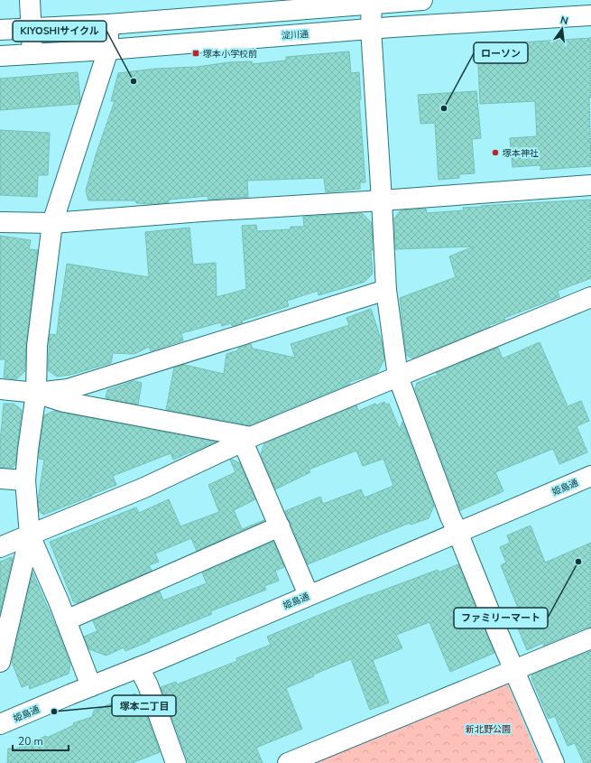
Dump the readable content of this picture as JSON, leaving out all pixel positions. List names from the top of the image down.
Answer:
{
  "streets": {
    "street": ["淀川通", "姫島通"]
  },
  "parks": ["新北野公園"],
  "places": {
    "transit": ["塚本小学校前"],
    "other": [
      "KIYOSHIサイクル",
      "ローソン",
      "塚本神社",
      "ファミリーマート",
      "塚本二丁目"
    ]
  },
  "scale_bar": "20 m",
  "north": "top"
}
